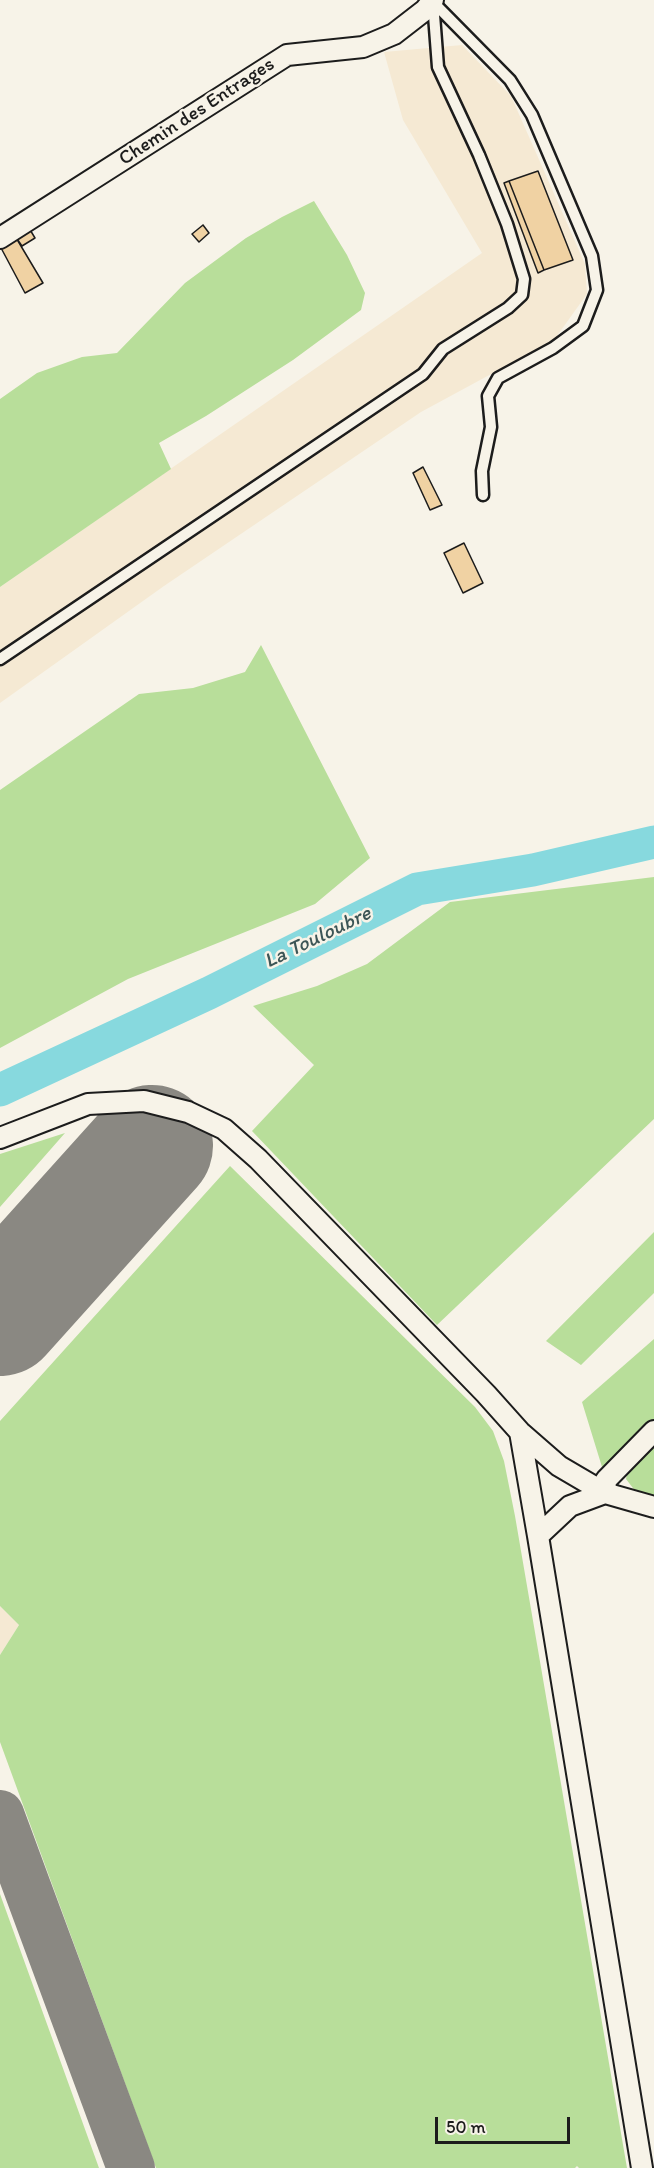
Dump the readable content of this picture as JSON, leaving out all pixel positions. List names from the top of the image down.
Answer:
{
  "streets": {
    "street": ["Chemin des Entrages"]
  },
  "water": ["La Touloubre"],
  "scale_bar": "50 m"
}
